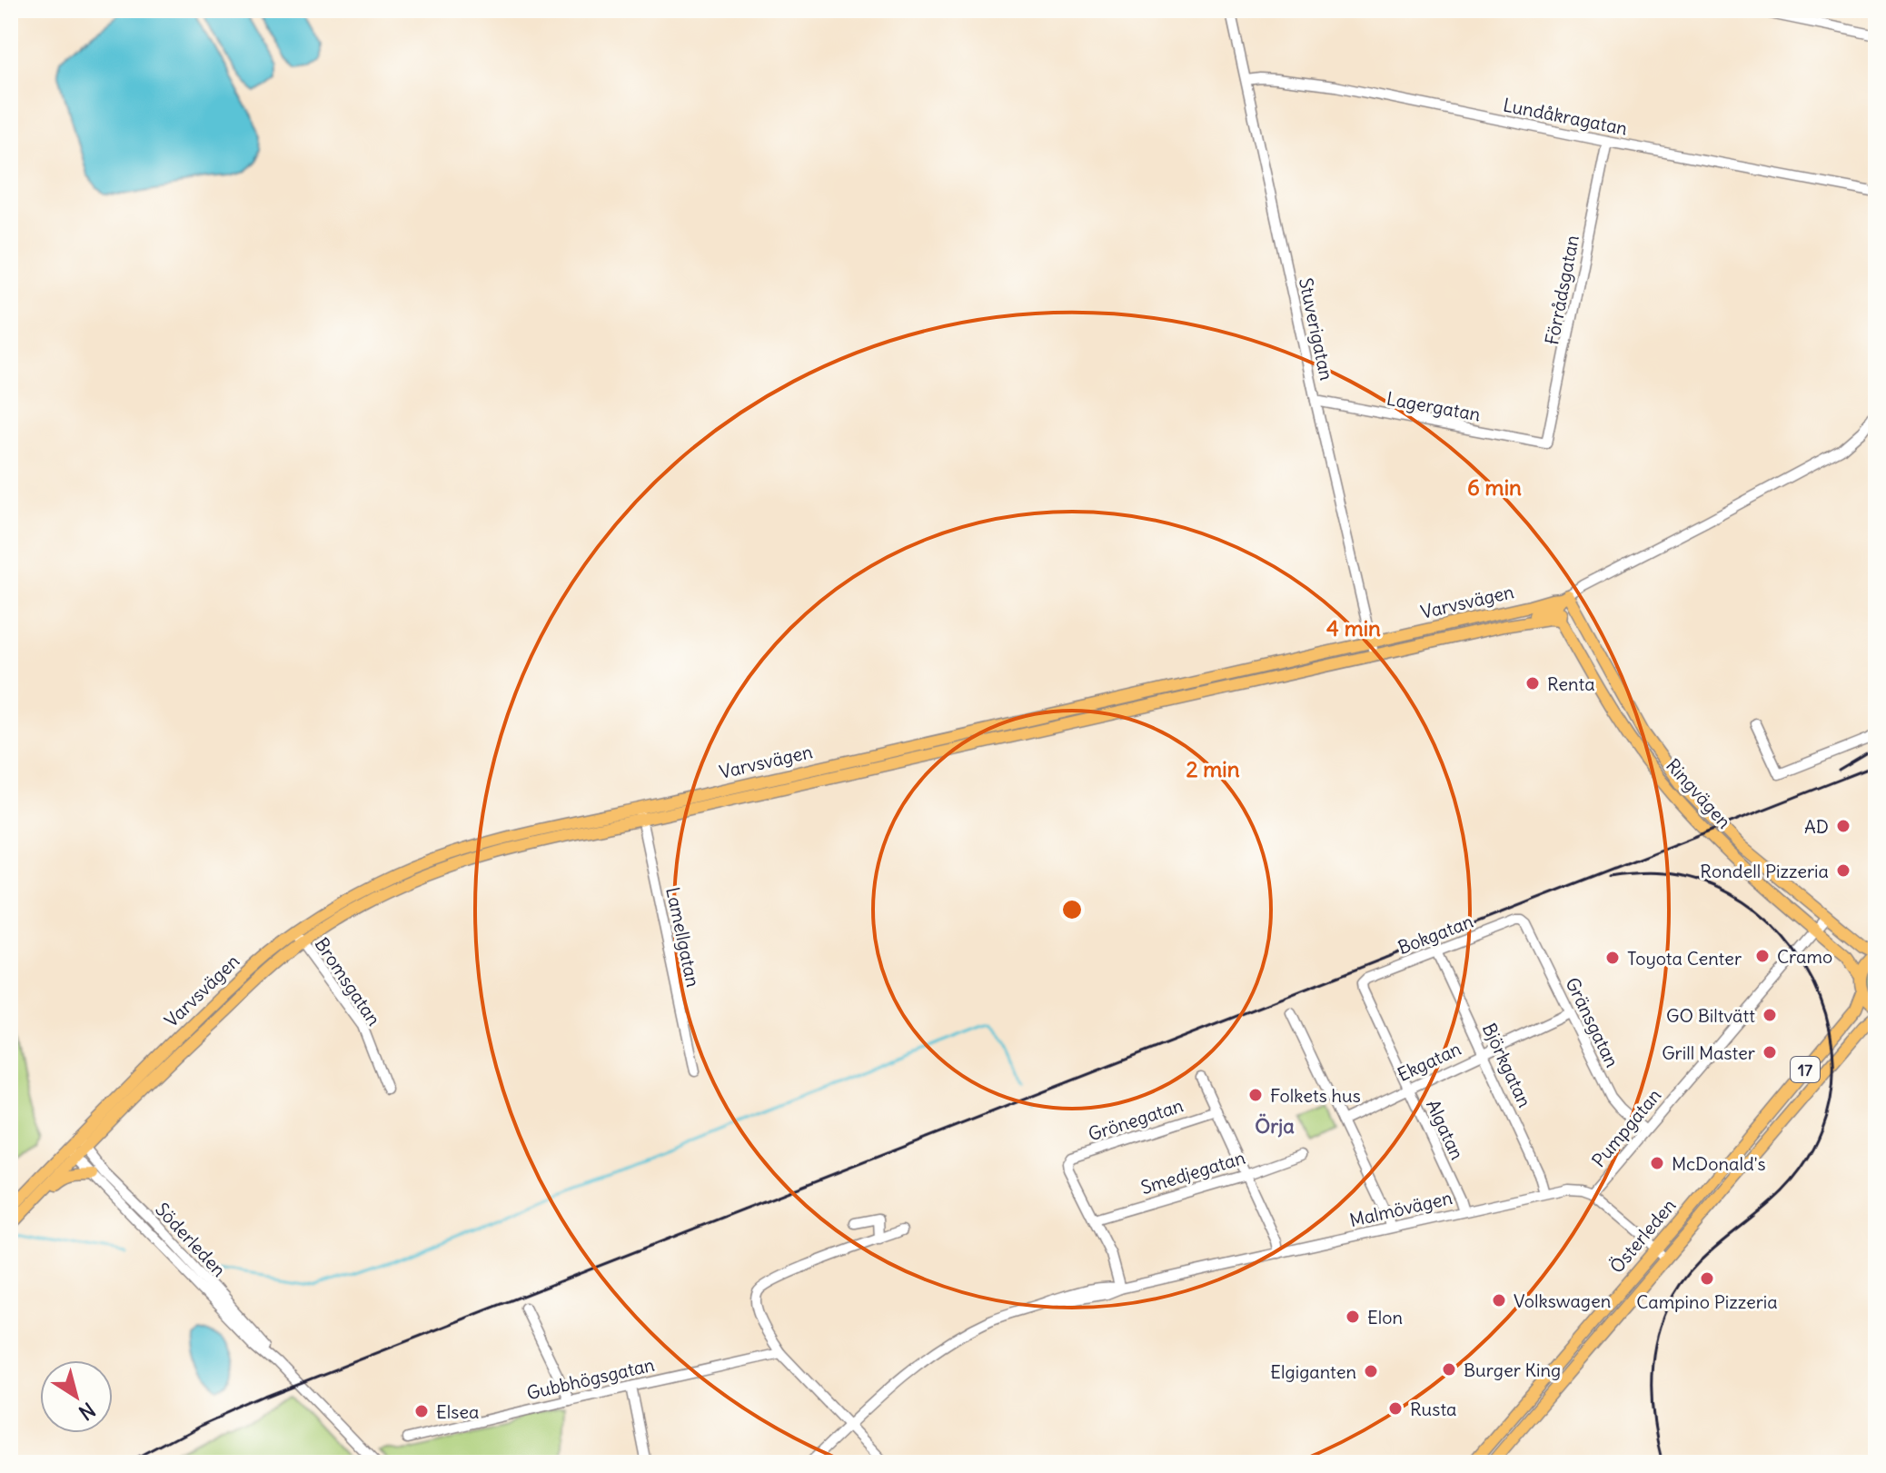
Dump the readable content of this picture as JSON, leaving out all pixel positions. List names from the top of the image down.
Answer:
{
  "streets": {
    "main road": [
      "Varvsvägen",
      "Ringvägen",
      "17",
      "Österleden"
    ],
    "street": [
      "Lundåkragatan",
      "Förrådsgatan",
      "Stuverigatan",
      "Lagergatan",
      "Bokgatan",
      "Lamellgatan",
      "Bromsgatan",
      "Gränsgatan",
      "Ekgatan",
      "Björkgatan",
      "Grönegatan",
      "Pumpgatan",
      "Algatan",
      "Smedjegatan",
      "Malmövägen",
      "Söderleden",
      "Gubbhögsgatan"
    ]
  },
  "crossings": [
    ["Lundåkragatan", "Förrådsgatan"],
    ["Lundåkragatan", "Stuverigatan"],
    ["Förrådsgatan", "Lagergatan"],
    ["Stuverigatan", "Lagergatan"],
    ["Stuverigatan", "Varvsvägen"],
    ["Varvsvägen", "Ringvägen"],
    ["Varvsvägen", "Lamellgatan"],
    ["Varvsvägen", "Bromsgatan"],
    ["Varvsvägen", "Söderleden"],
    ["Ringvägen", "Pumpgatan"],
    ["Bokgatan", "Gränsgatan"],
    ["Bokgatan", "Björkgatan"],
    ["Bokgatan", "Algatan"],
    ["Gränsgatan", "Ekgatan"],
    ["Gränsgatan", "Pumpgatan"],
    ["Ekgatan", "Björkgatan"],
    ["Ekgatan", "Algatan"],
    ["Björkgatan", "Malmövägen"],
    ["Grönegatan", "Smedjegatan"],
    ["Pumpgatan", "Malmövägen"],
    ["Algatan", "Malmövägen"]
  ],
  "districts": ["Örja"],
  "places": [
    "Renta",
    "AD",
    "Rondell Pizzeria",
    "Cramo",
    "Toyota Center",
    "GO Biltvätt",
    "Grill Master",
    "Folkets hus",
    "McDonald's",
    "Campino Pizzeria",
    "Volkswagen",
    "Elon",
    "Burger King",
    "Elgiganten",
    "Rusta",
    "Elsea"
  ],
  "north": "bottom right",
  "rings": ["6 min", "4 min", "2 min"]
}
